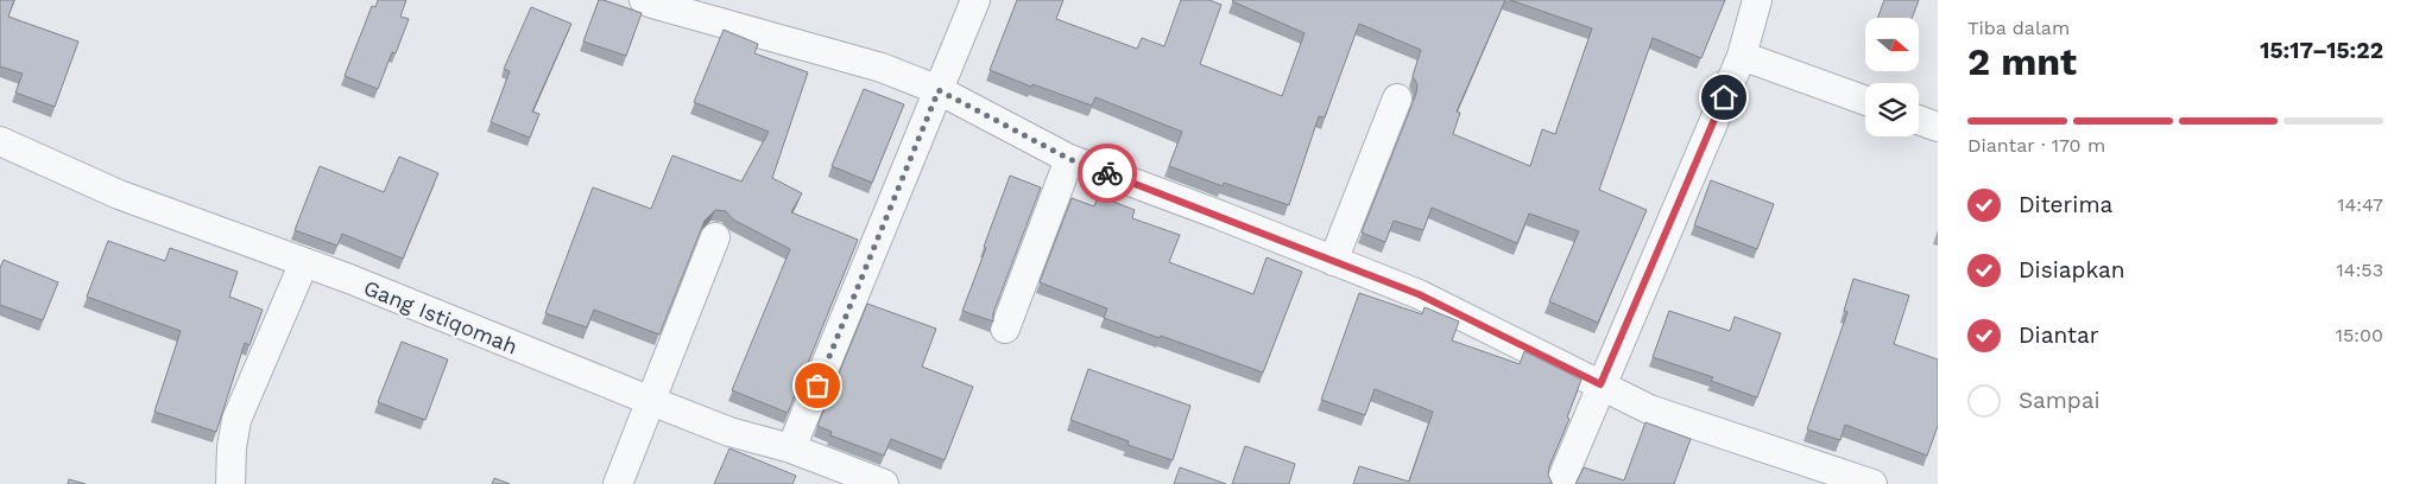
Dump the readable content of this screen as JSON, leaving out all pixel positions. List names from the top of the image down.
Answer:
{
  "streets": {
    "street": ["Gang Istiqomah"]
  },
  "north": "right",
  "page": {
    "heading": ["2 mnt", "Tiba dalam", "15:17–15:22"],
    "bar": "Diantar · 170 m",
    "list": [
      ["Diterima", "14:47"],
      ["Disiapkan", "14:53"],
      ["Diantar", "15:00"],
      "Sampai"
    ]
  }
}
